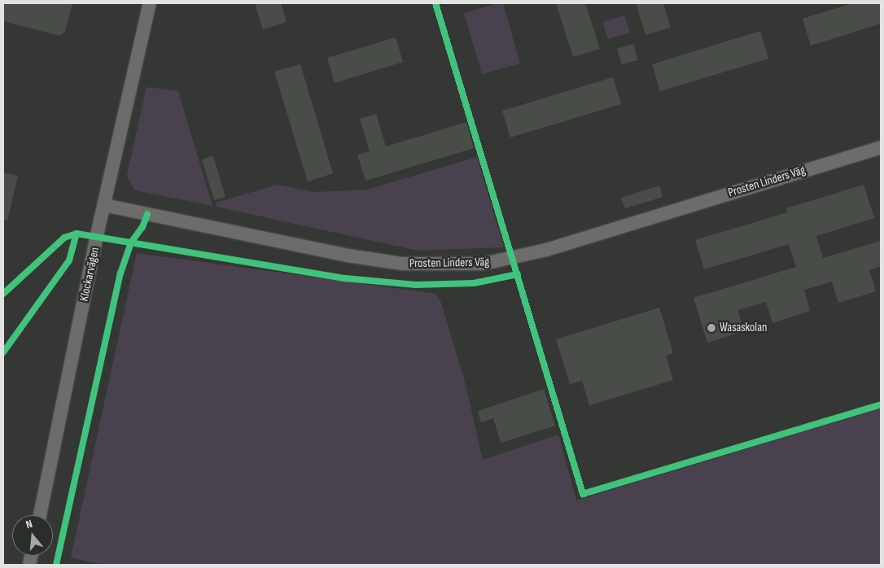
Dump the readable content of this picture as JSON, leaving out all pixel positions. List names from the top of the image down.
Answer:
{
  "streets": {
    "street": ["Prosten Linders Väg", "Klockarvägen"]
  },
  "crossings": [
    ["Prosten Linders Väg", "Klockarvägen"]
  ],
  "places": ["Wasaskolan"],
  "north": "top"
}
